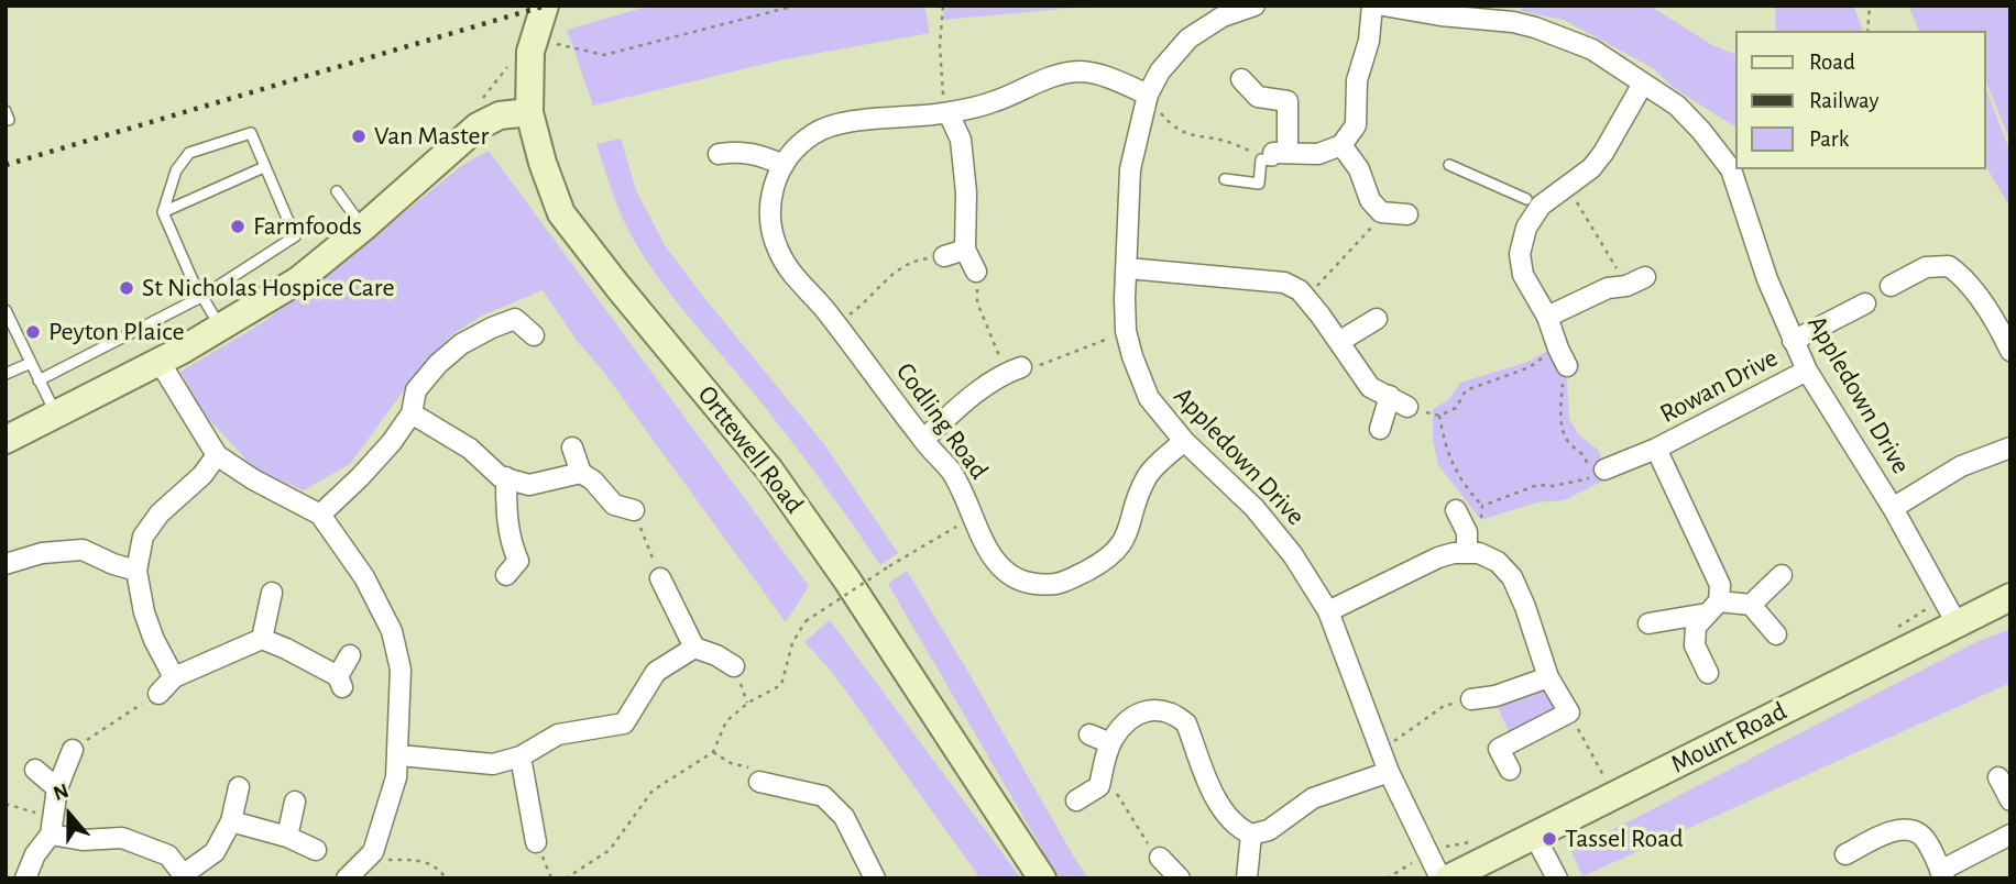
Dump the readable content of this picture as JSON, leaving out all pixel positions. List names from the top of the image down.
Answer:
{
  "streets": {
    "street": [
      "Rowan Drive",
      "Appledown Drive",
      "Codling Road",
      "Orttewell Road",
      "Mount Road"
    ]
  },
  "crossings": [
    ["Rowan Drive", "Appledown Drive"],
    ["Appledown Drive", "Codling Road"],
    ["Appledown Drive", "Mount Road"]
  ],
  "places": [
    "Van Master",
    "Farmfoods",
    "St Nicholas Hospice Care",
    "Peyton Plaice",
    "Tassel Road"
  ],
  "legend": ["Road", "Railway", "Park"],
  "north": "top"
}
